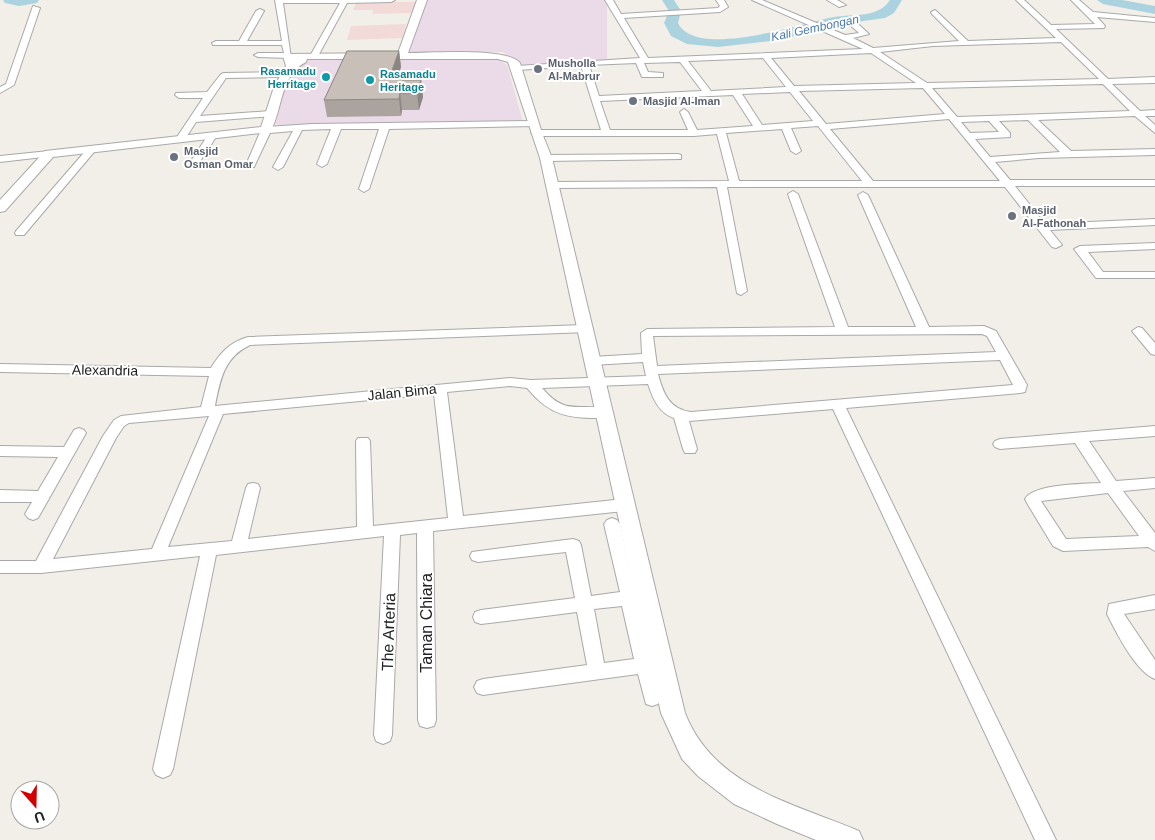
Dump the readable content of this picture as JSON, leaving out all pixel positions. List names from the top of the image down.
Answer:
{
  "streets": {
    "street": [
      "Alexandria",
      "Jalan Bima",
      "Taman Chiara",
      "The Arteria"
    ]
  },
  "water": ["Kali Gembongan"],
  "places": [
    "Musholla Al-Mabrur",
    "Rasamadu Herritage",
    "Rasamadu Heritage",
    "Masjid Al-Iman",
    "Masjid Osman Omar",
    "Masjid Al-Fathonah"
  ],
  "north": "bottom"
}
